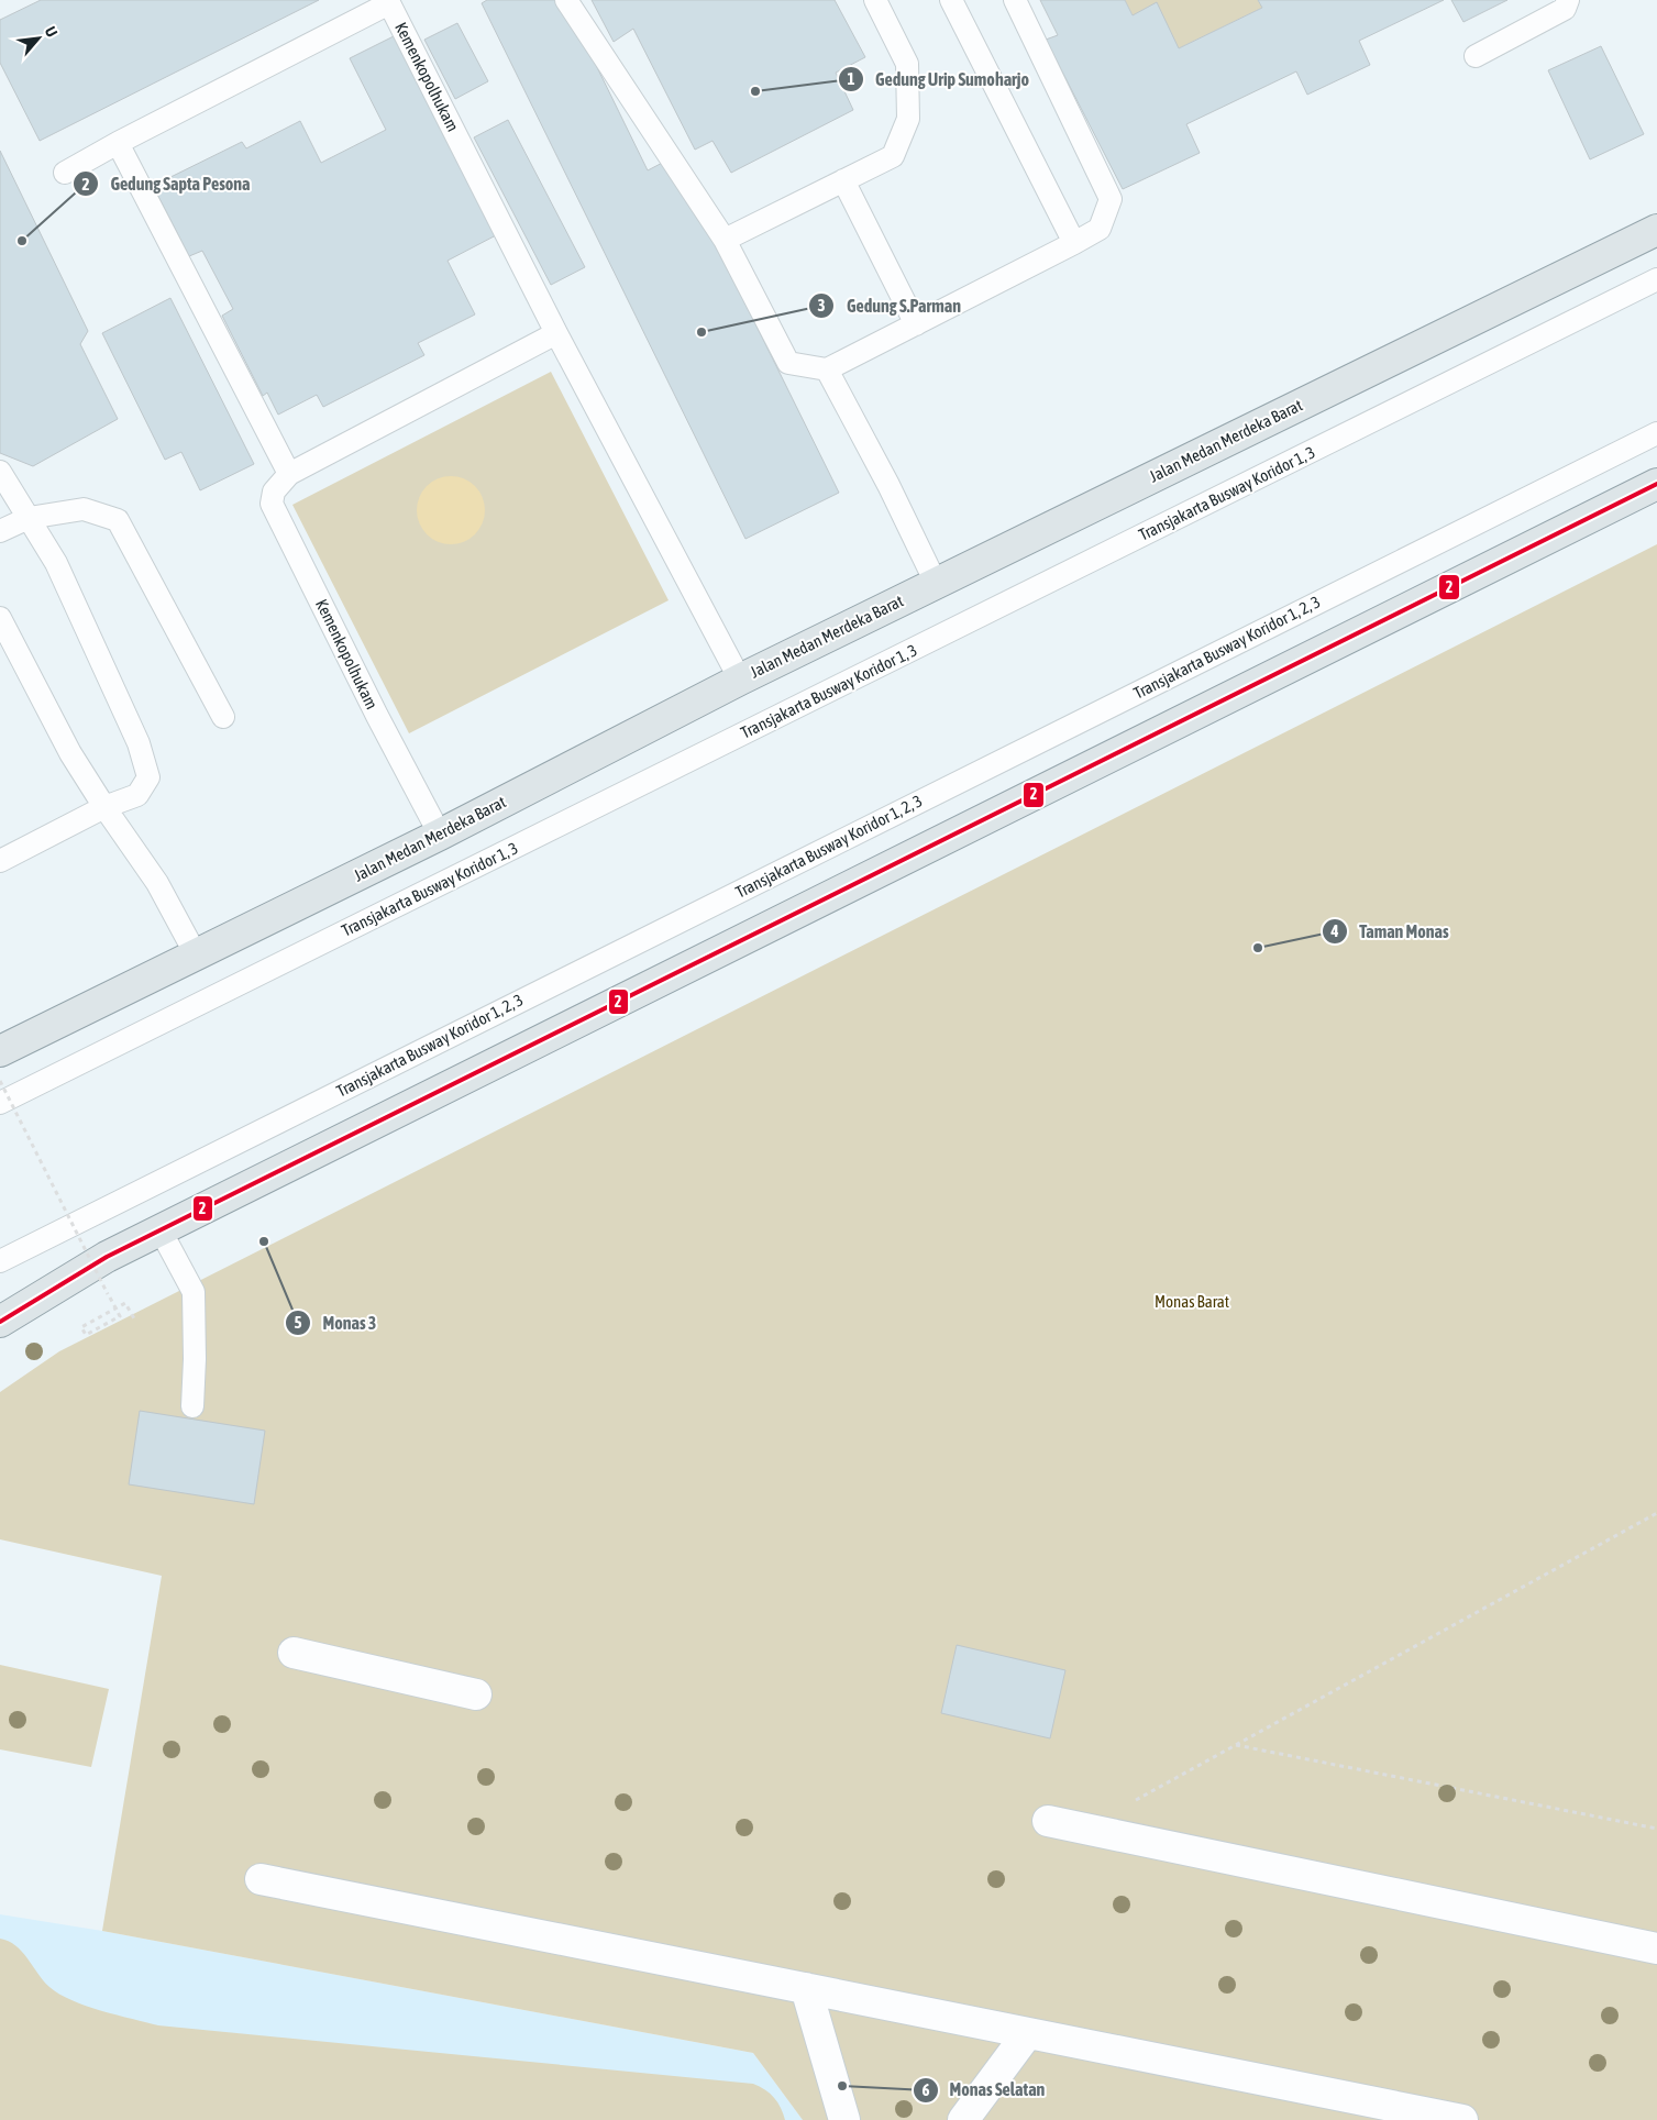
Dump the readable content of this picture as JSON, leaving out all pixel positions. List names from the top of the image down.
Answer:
{
  "streets": {
    "main road": ["Jalan Medan Merdeka Barat"],
    "lane": ["Kemenkopolhukam", "Transjakarta Busway Koridor 1, 3", "Transjakarta Busway Koridor 1, 2, 3"]
  },
  "crossings": [
    ["Kemenkopolhukam", "Jalan Medan Merdeka Barat"]
  ],
  "parks": ["Monas Barat"],
  "places": [
    "Gedung Urip Sumoharjo",
    "Gedung Sapta Pesona",
    "Gedung S.Parman",
    "Taman Monas",
    "Monas 3",
    "Monas Selatan"
  ],
  "lines": ["transit line 2"],
  "north": "top right"
}
